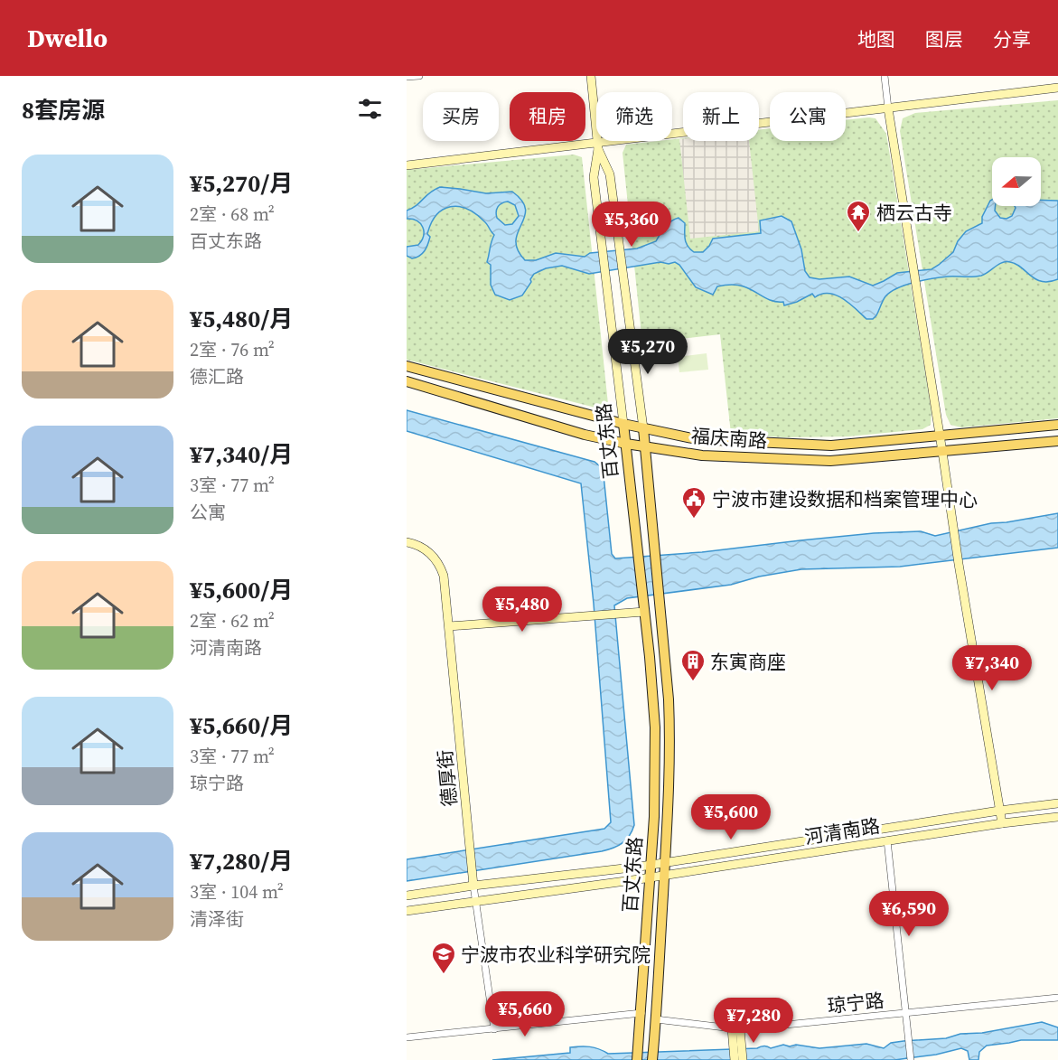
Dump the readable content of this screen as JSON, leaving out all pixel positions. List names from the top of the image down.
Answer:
{
  "streets": {
    "main road": ["福庆南路", "百丈东路"],
    "street": ["德厚街", "河清南路", "琼宁路"]
  },
  "crossings": [
    ["福庆南路", "百丈东路"],
    ["百丈东路", "河清南路"],
    ["百丈东路", "琼宁路"],
    ["德厚街", "河清南路"]
  ],
  "places": {
    "temple": ["栖云古寺"],
    "public building": ["宁波市建设数据和档案管理中心"],
    "building": ["东寅商座"],
    "school or university": ["宁波市农业科学研究院"]
  },
  "north": "left",
  "page": {
    "header": "Dwello",
    "nav": ["地图", "图层", "分享"],
    "heading": "8套房源",
    "chip": [
      "买房",
      "租房",
      "筛选",
      "新上",
      "公寓"
    ],
    "list": [
      {
        "name": "¥5,270/月",
        "note": "2室 · 68 m² · 百丈东路"
      },
      {
        "name": "¥5,480/月",
        "note": "2室 · 76 m² · 德汇路"
      },
      {
        "name": "¥7,340/月",
        "note": "3室 · 77 m² · 公寓"
      },
      {
        "name": "¥5,600/月",
        "note": "2室 · 62 m² · 河清南路"
      },
      {
        "name": "¥5,660/月",
        "note": "3室 · 77 m² · 琼宁路"
      },
      {
        "name": "¥7,280/月",
        "note": "3室 · 104 m² · 清泽街"
      }
    ],
    "price": [
      "¥5,360",
      "¥5,270",
      "¥5,480",
      "¥7,340",
      "¥5,600",
      "¥6,590",
      "¥5,660",
      "¥7,280"
    ]
  }
}
